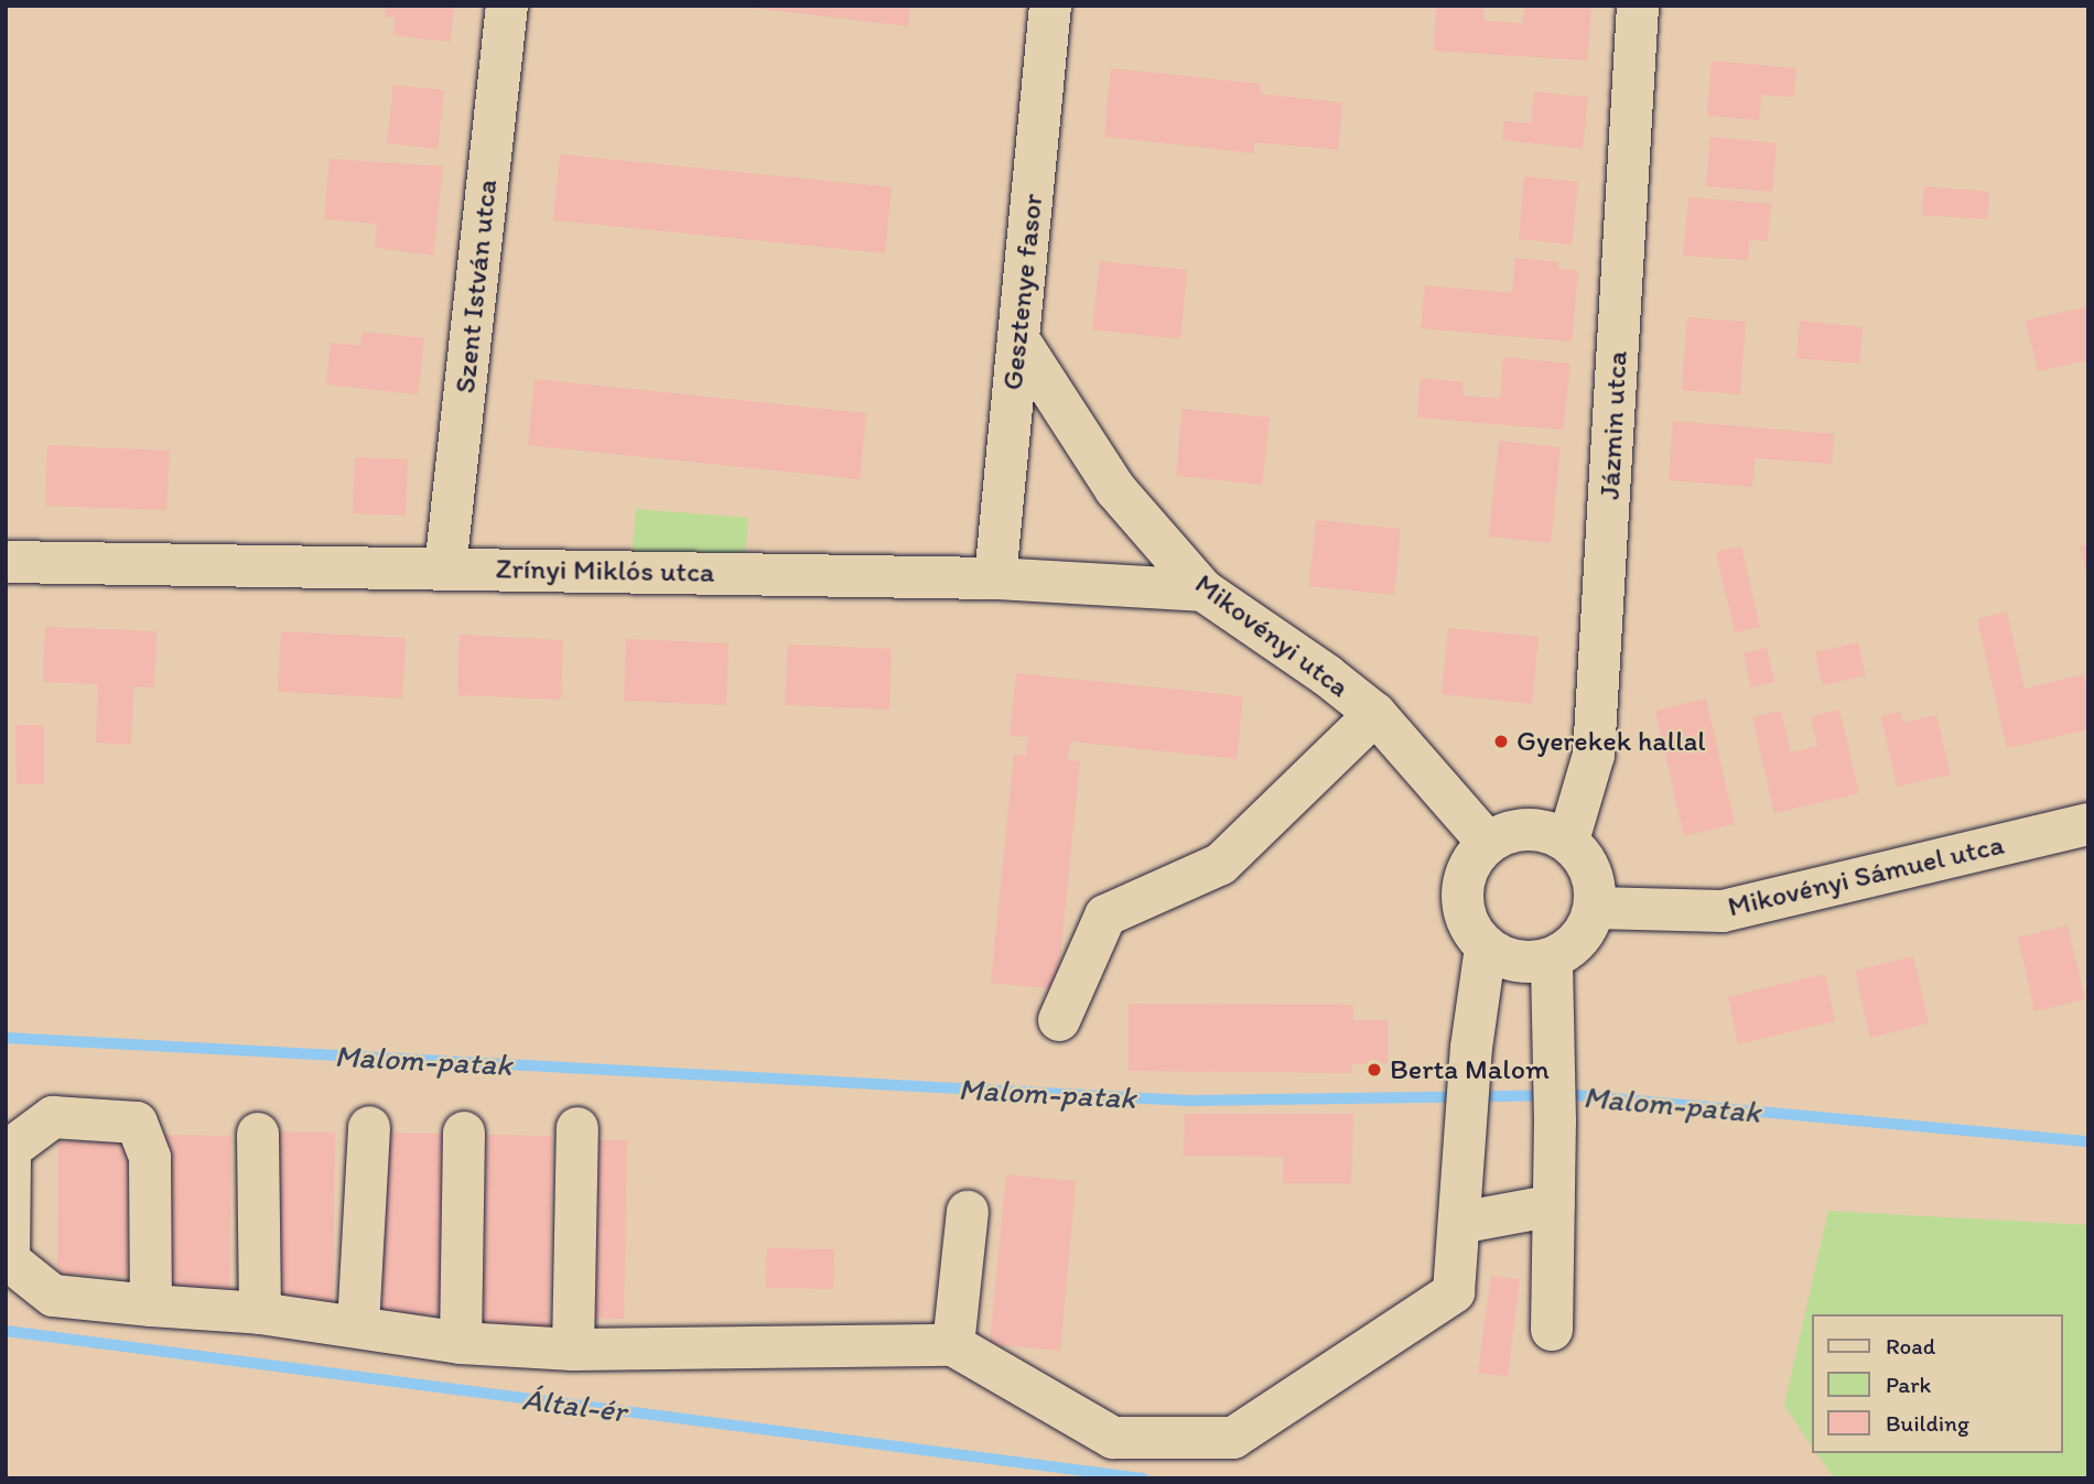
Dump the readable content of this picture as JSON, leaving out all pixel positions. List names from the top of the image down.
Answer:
{
  "streets": {
    "street": [
      "Szent István utca",
      "Gesztenye fasor",
      "Jázmin utca",
      "Zrínyi Miklós utca",
      "Mikovényi utca",
      "Mikovényi Sámuel utca"
    ]
  },
  "crossings": [
    ["Szent István utca", "Zrínyi Miklós utca"],
    ["Gesztenye fasor", "Zrínyi Miklós utca"],
    ["Gesztenye fasor", "Mikovényi utca"],
    ["Jázmin utca", "Mikovényi utca"],
    ["Jázmin utca", "Mikovényi Sámuel utca"],
    ["Zrínyi Miklós utca", "Mikovényi utca"],
    ["Mikovényi utca", "Mikovényi Sámuel utca"]
  ],
  "water": ["Malom-patak", "Által-ér"],
  "places": ["Gyerekek hallal", "Berta Malom"],
  "legend": ["Road", "Park", "Building"]
}
